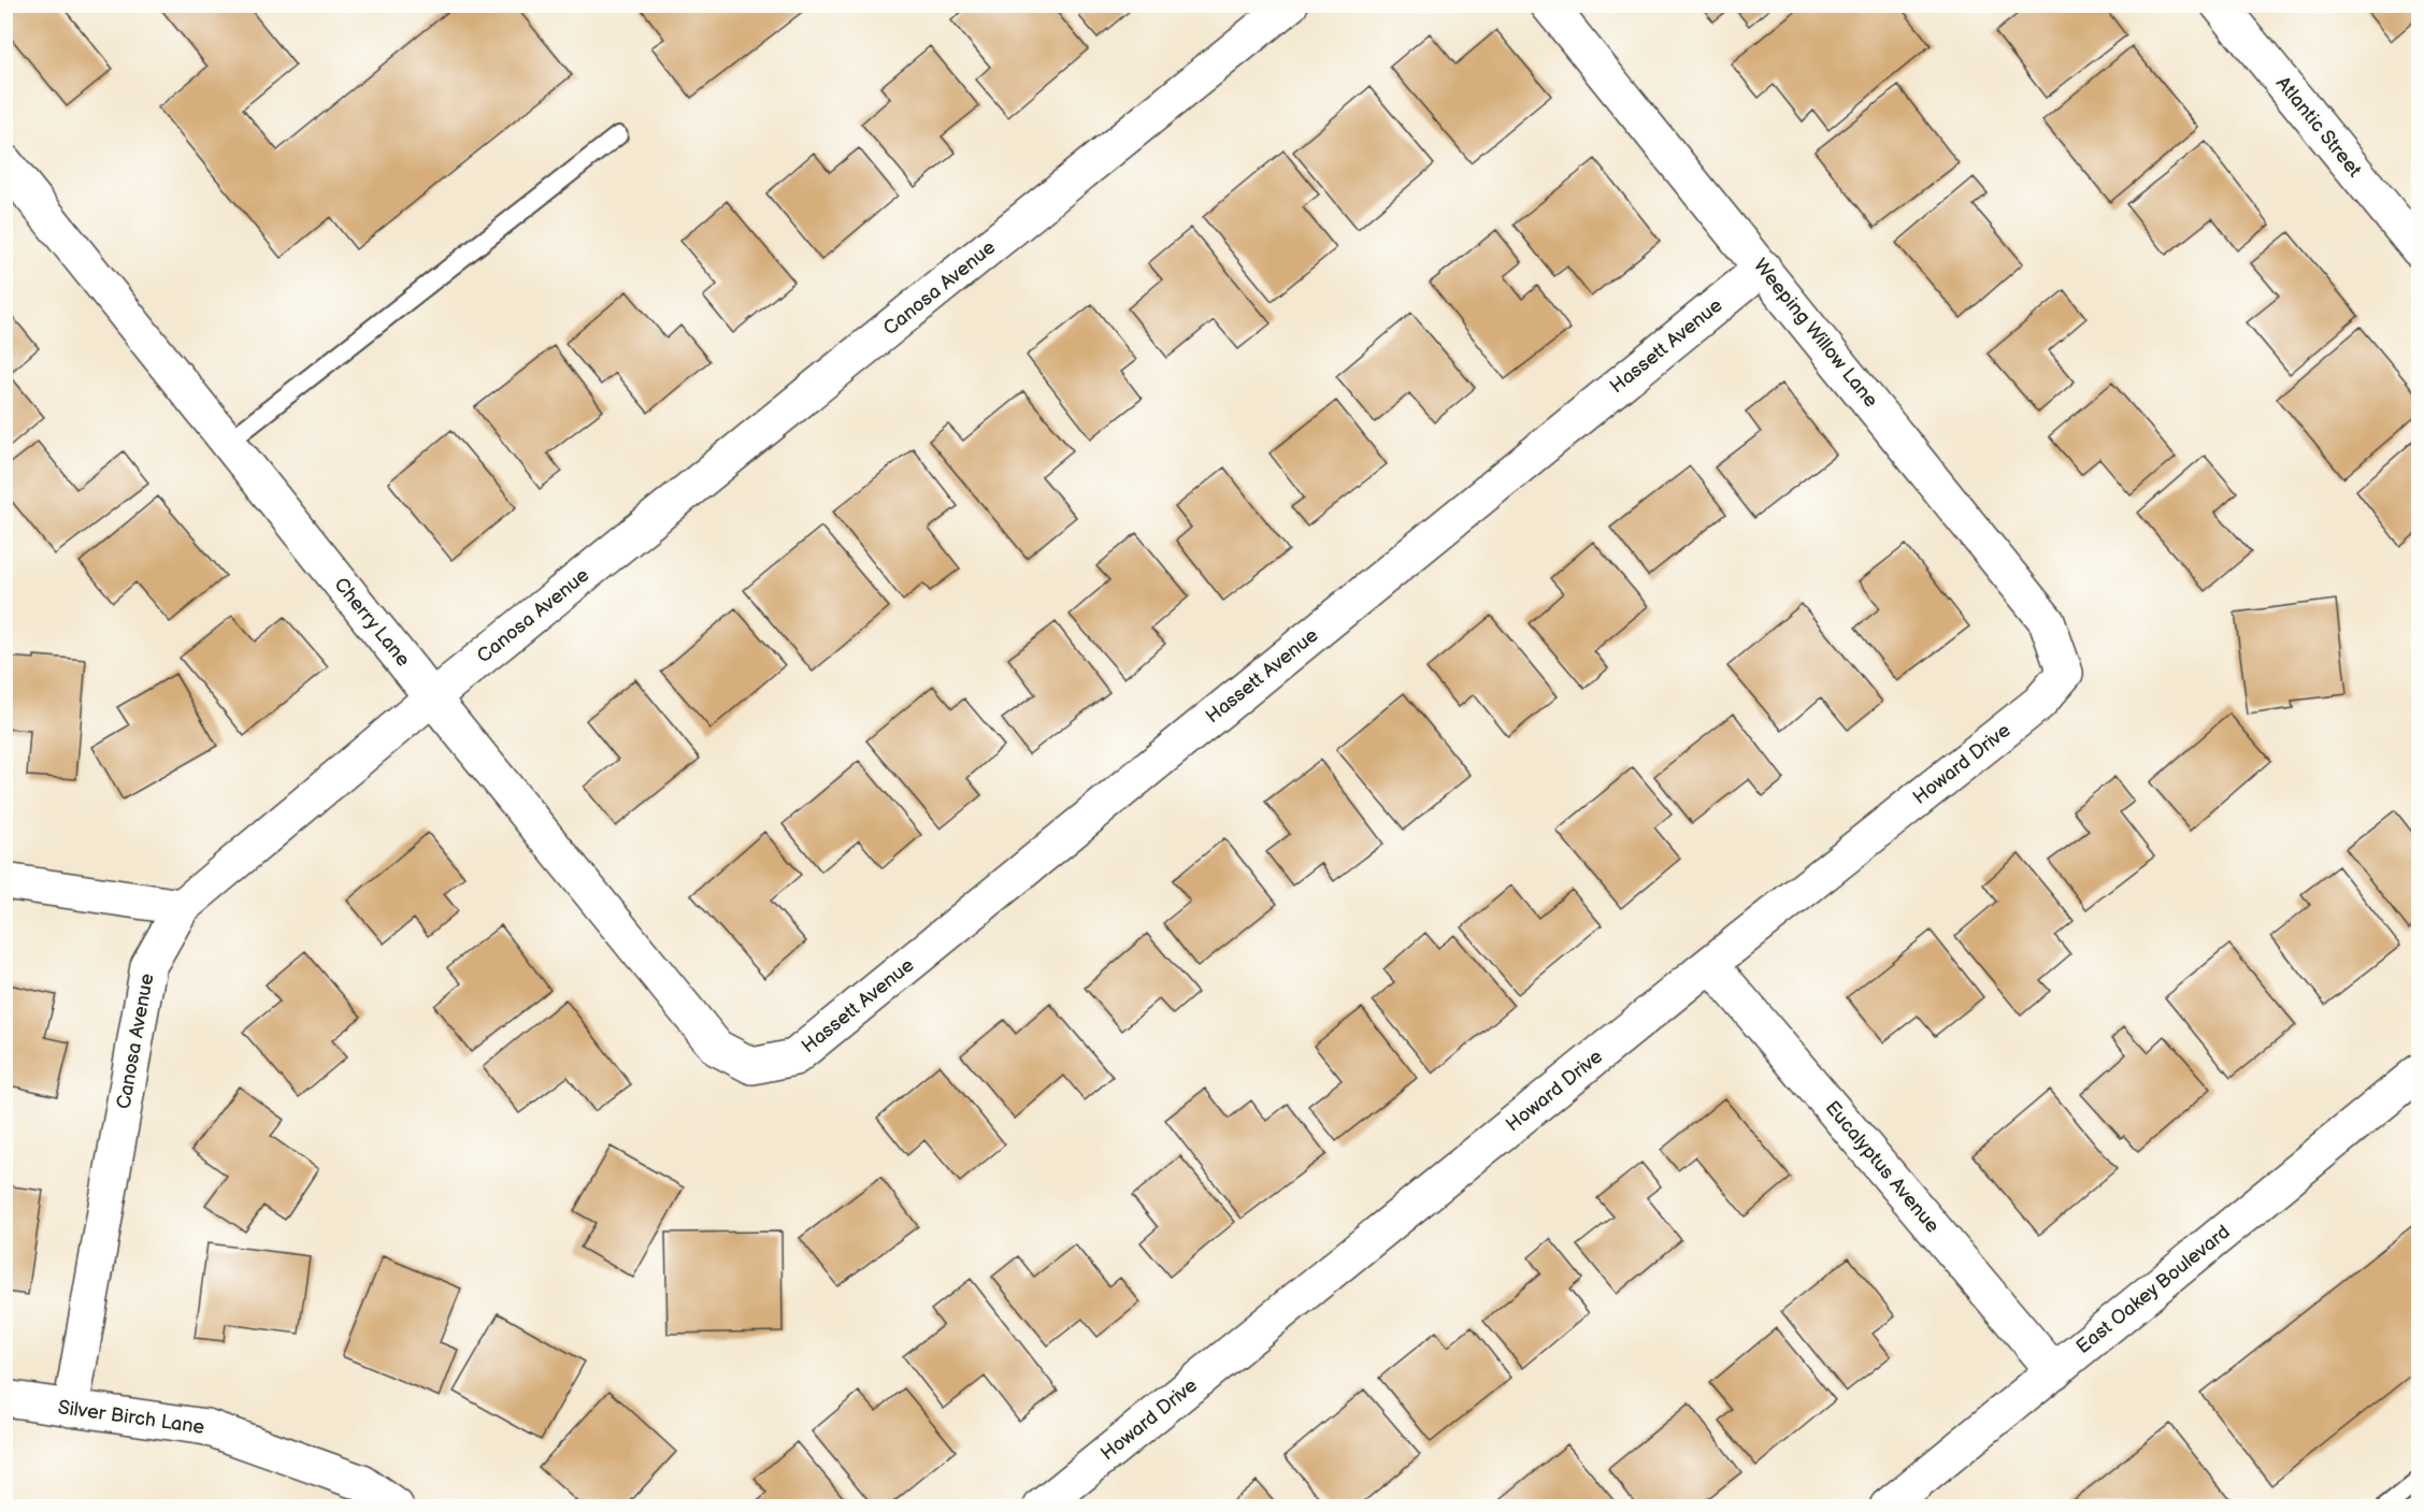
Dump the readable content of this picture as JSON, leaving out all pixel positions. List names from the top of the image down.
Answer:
{
  "streets": {
    "street": [
      "Atlantic Street",
      "Canosa Avenue",
      "Weeping Willow Lane",
      "Hassett Avenue",
      "Cherry Lane",
      "Howard Drive",
      "Eucalyptus Avenue",
      "East Oakey Boulevard",
      "Silver Birch Lane"
    ]
  },
  "crossings": [
    ["Canosa Avenue", "Cherry Lane"],
    ["Canosa Avenue", "Silver Birch Lane"],
    ["Weeping Willow Lane", "Hassett Avenue"],
    ["Weeping Willow Lane", "Howard Drive"],
    ["Hassett Avenue", "Cherry Lane"],
    ["Howard Drive", "Eucalyptus Avenue"],
    ["Eucalyptus Avenue", "East Oakey Boulevard"]
  ]
}
